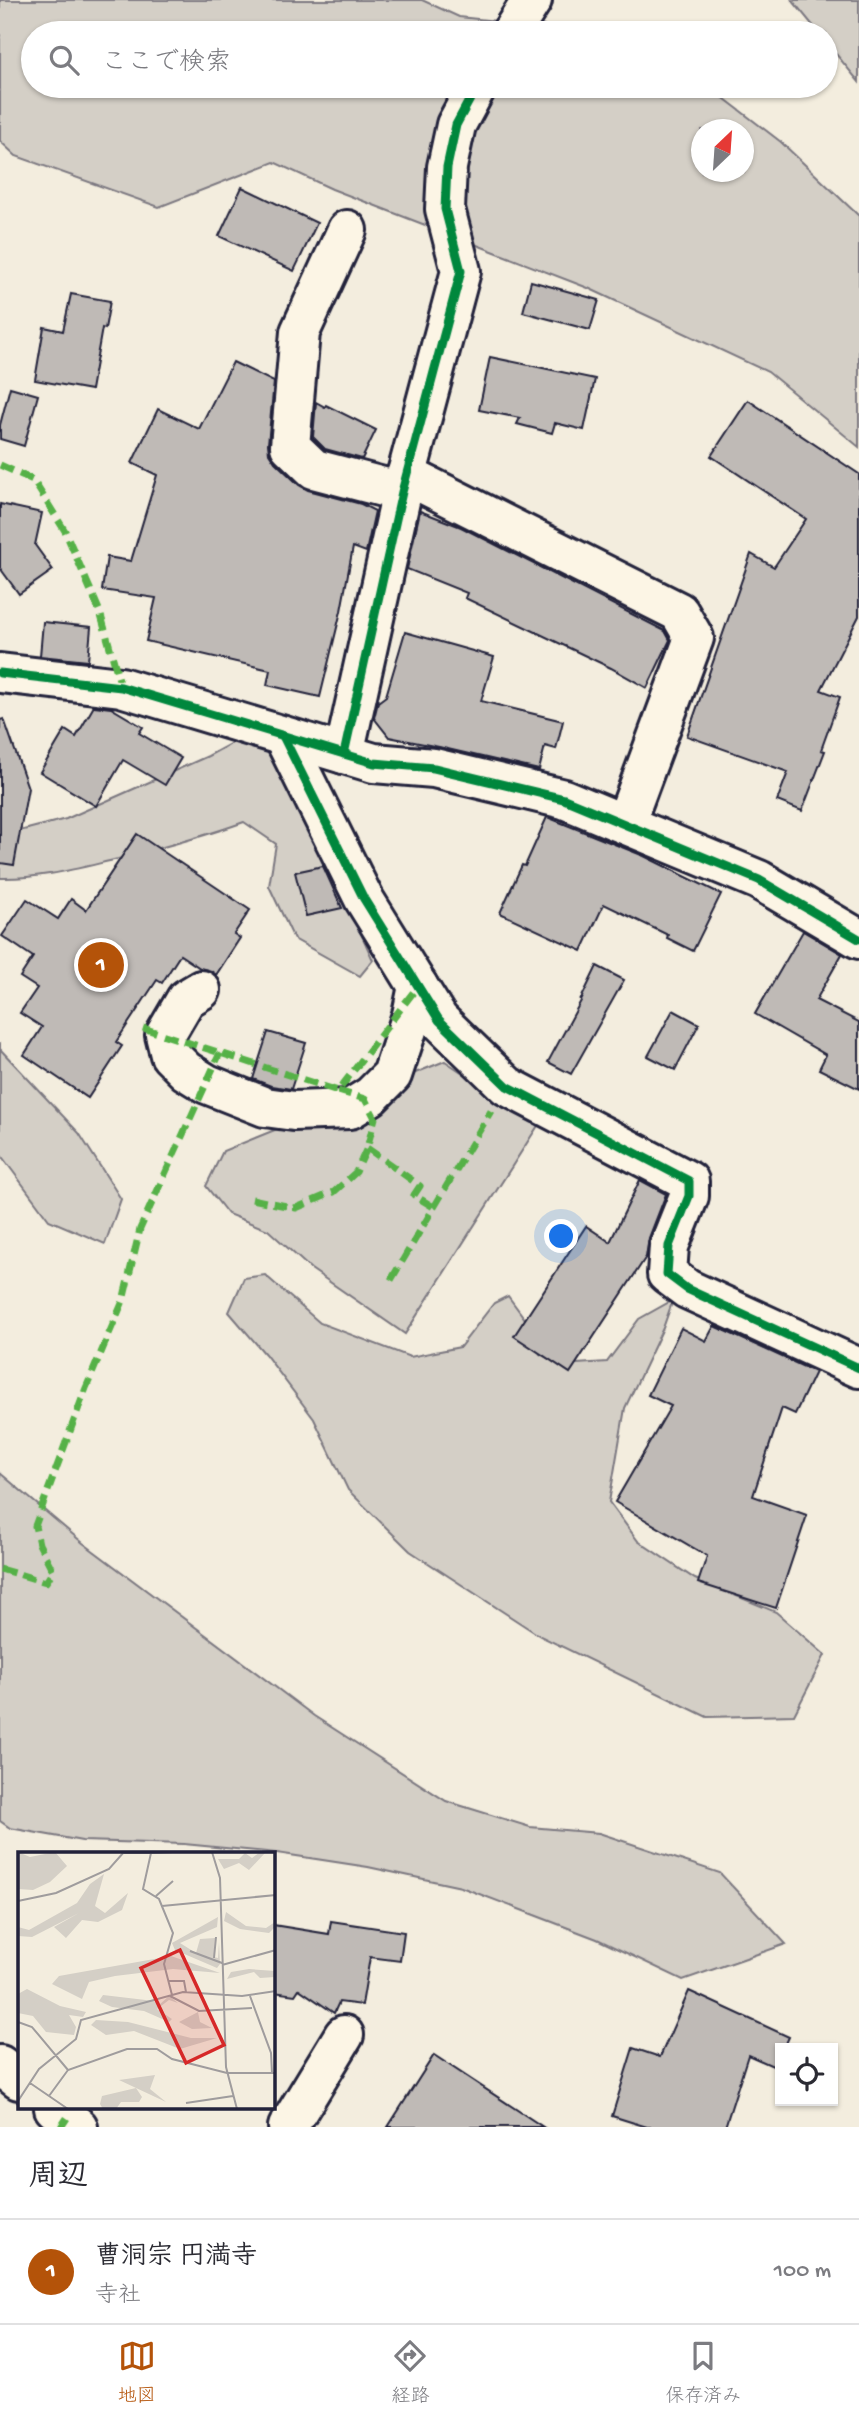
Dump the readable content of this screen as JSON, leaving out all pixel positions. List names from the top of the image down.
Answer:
{
  "north": "top right",
  "page": {
    "search": "ここで検索",
    "pins": "1",
    "heading": "周辺",
    "list": [
      {
        "mark": "1",
        "name": "曹洞宗 円満寺",
        "note": "寺社",
        "value": "100 m"
      }
    ],
    "nav": ["地図", "経路", "保存済み"]
  }
}
